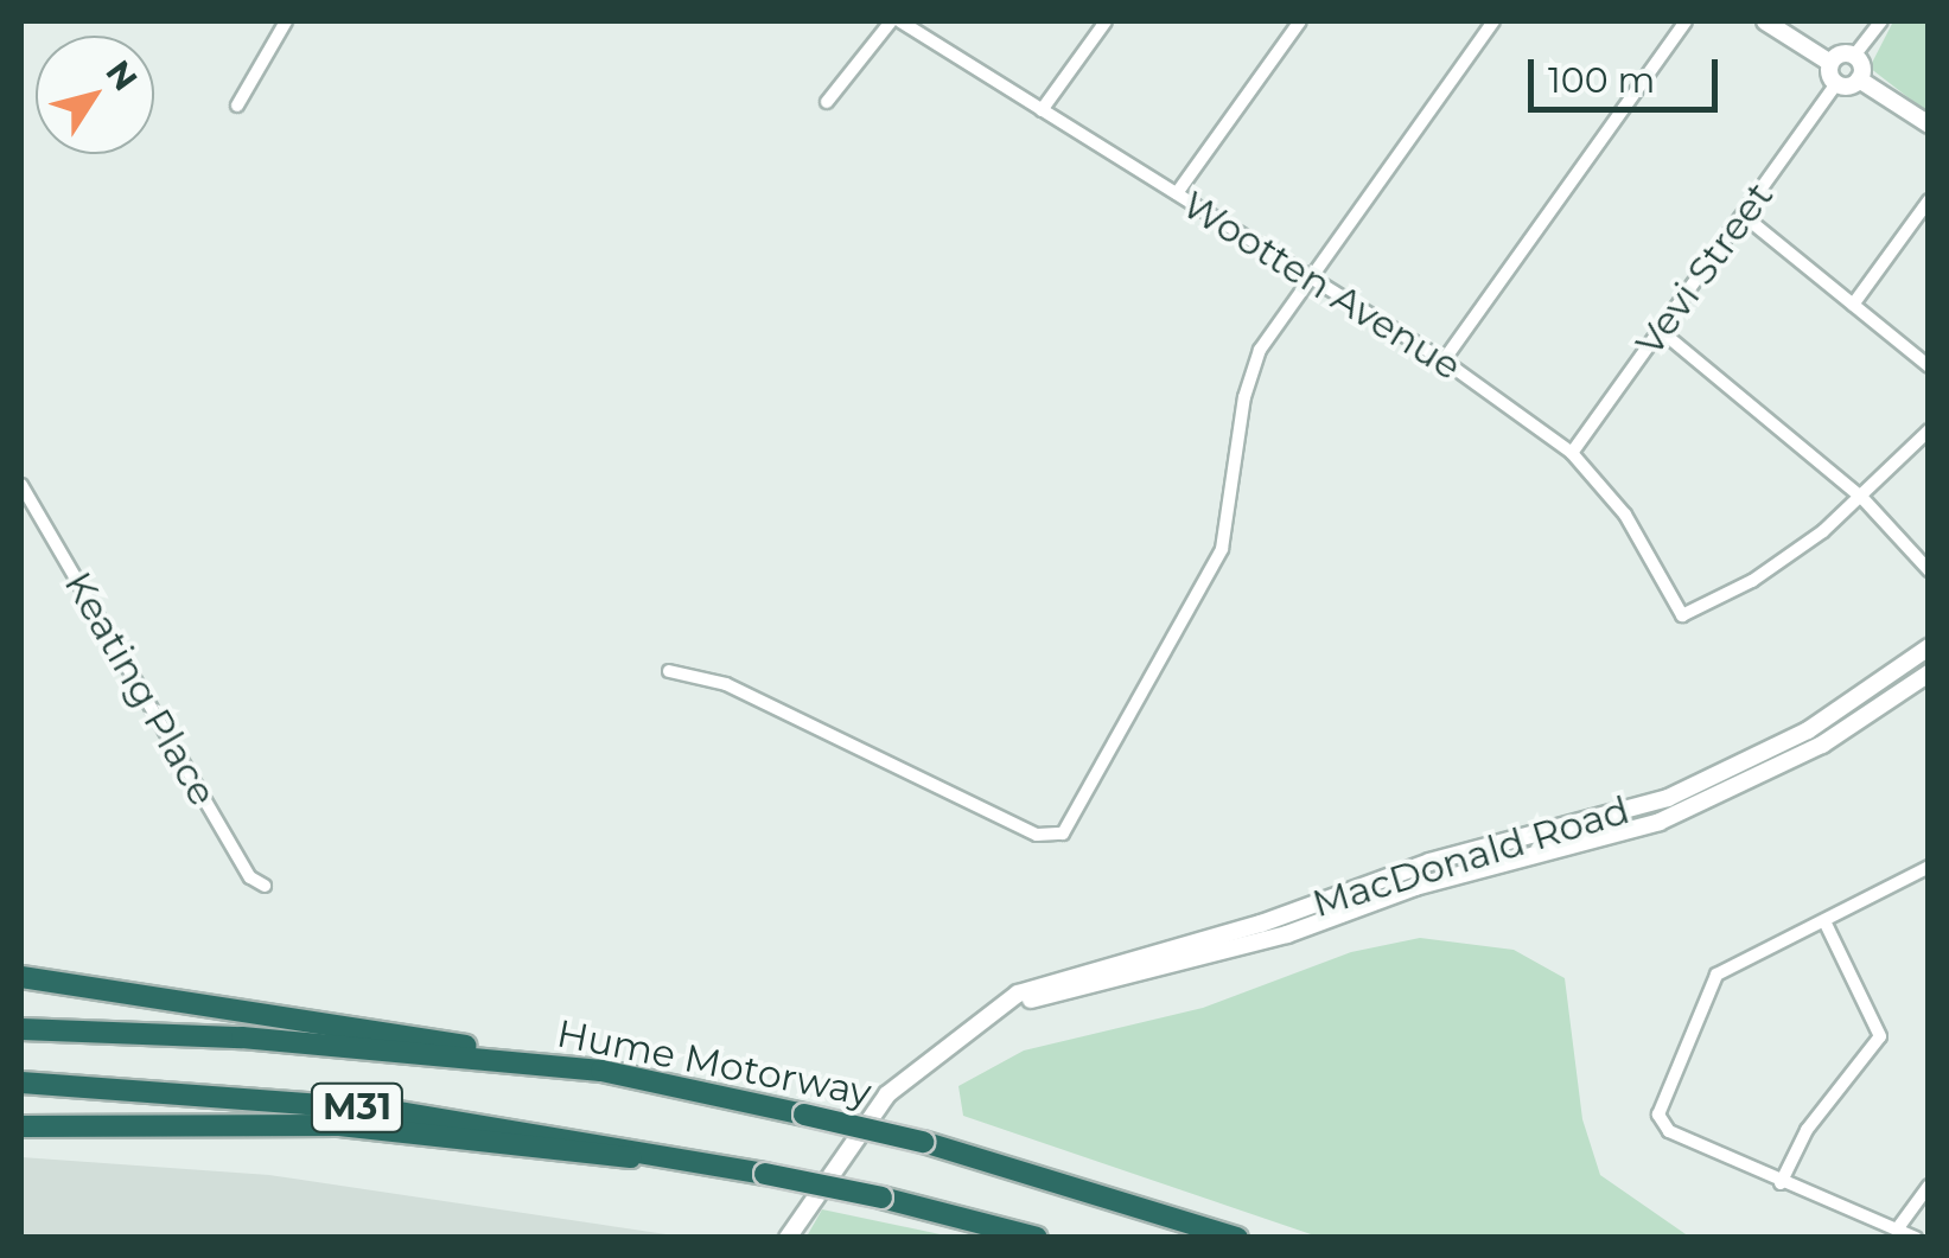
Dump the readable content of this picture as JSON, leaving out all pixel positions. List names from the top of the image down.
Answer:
{
  "streets": {
    "highway": ["Hume Motorway", "M31"],
    "street": [
      "Vevi Street",
      "Wootten Avenue",
      "Keating Place",
      "MacDonald Road"
    ]
  },
  "crossings": [
    ["Vevi Street", "Wootten Avenue"]
  ],
  "scale_bar": "100 m",
  "north": "top right"
}
